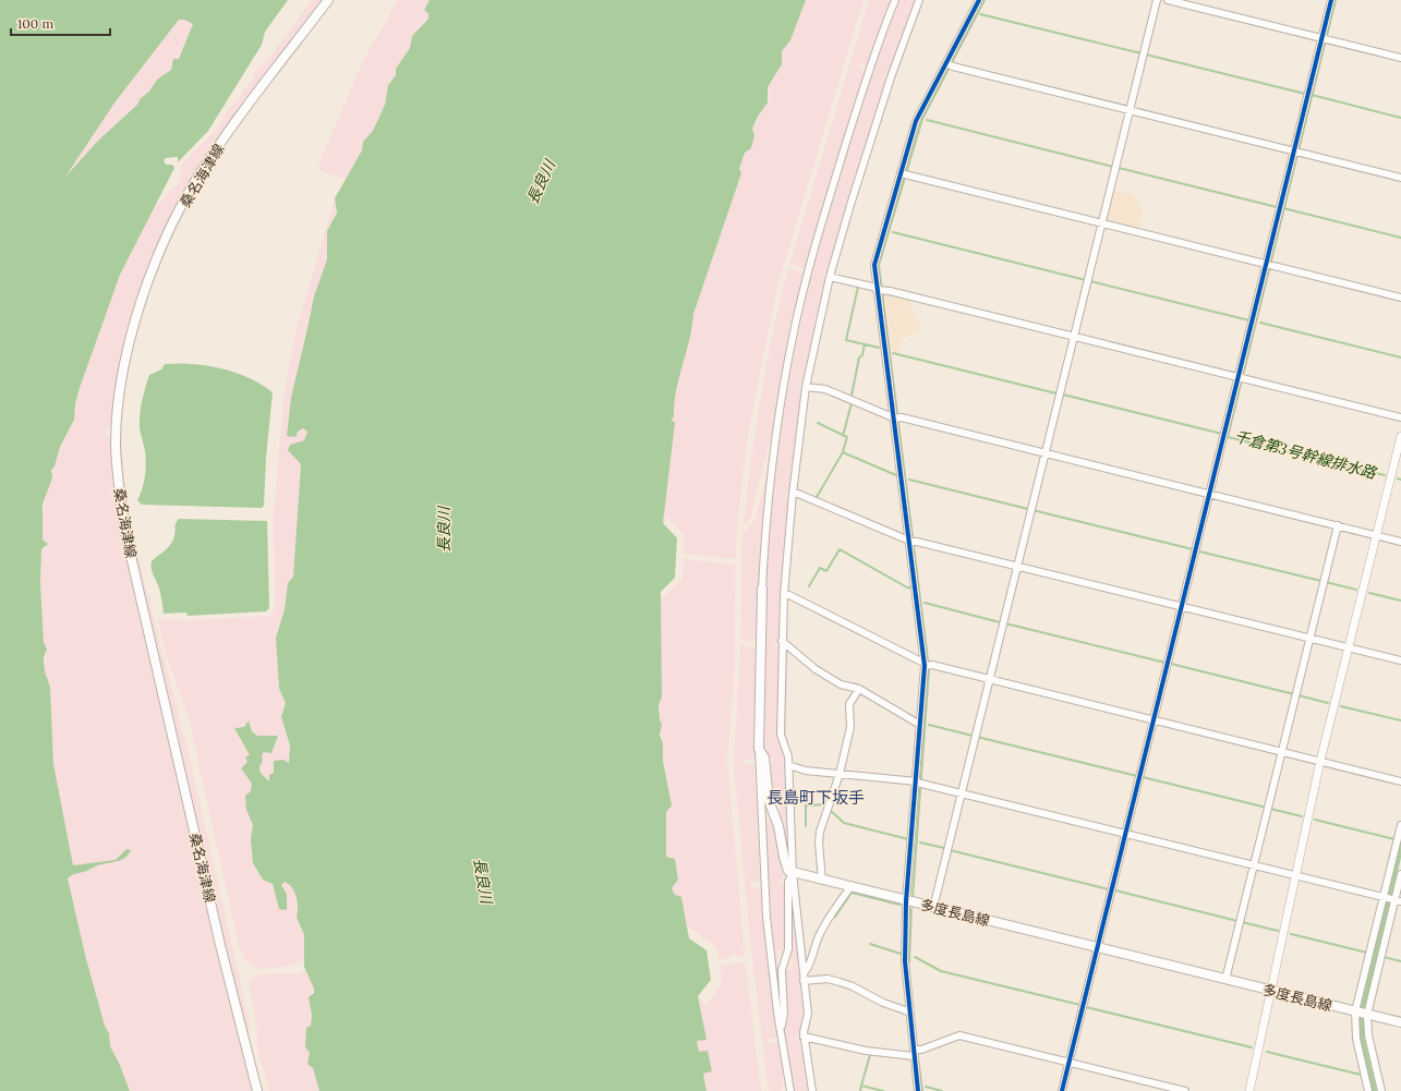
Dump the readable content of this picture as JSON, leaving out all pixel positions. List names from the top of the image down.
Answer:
{
  "streets": {
    "main road": ["桑名海津線", "多度長島線"]
  },
  "districts": ["長島町下坂手"],
  "water": ["長良川", "千倉第3号幹線排水路"],
  "scale_bar": "100 m"
}
